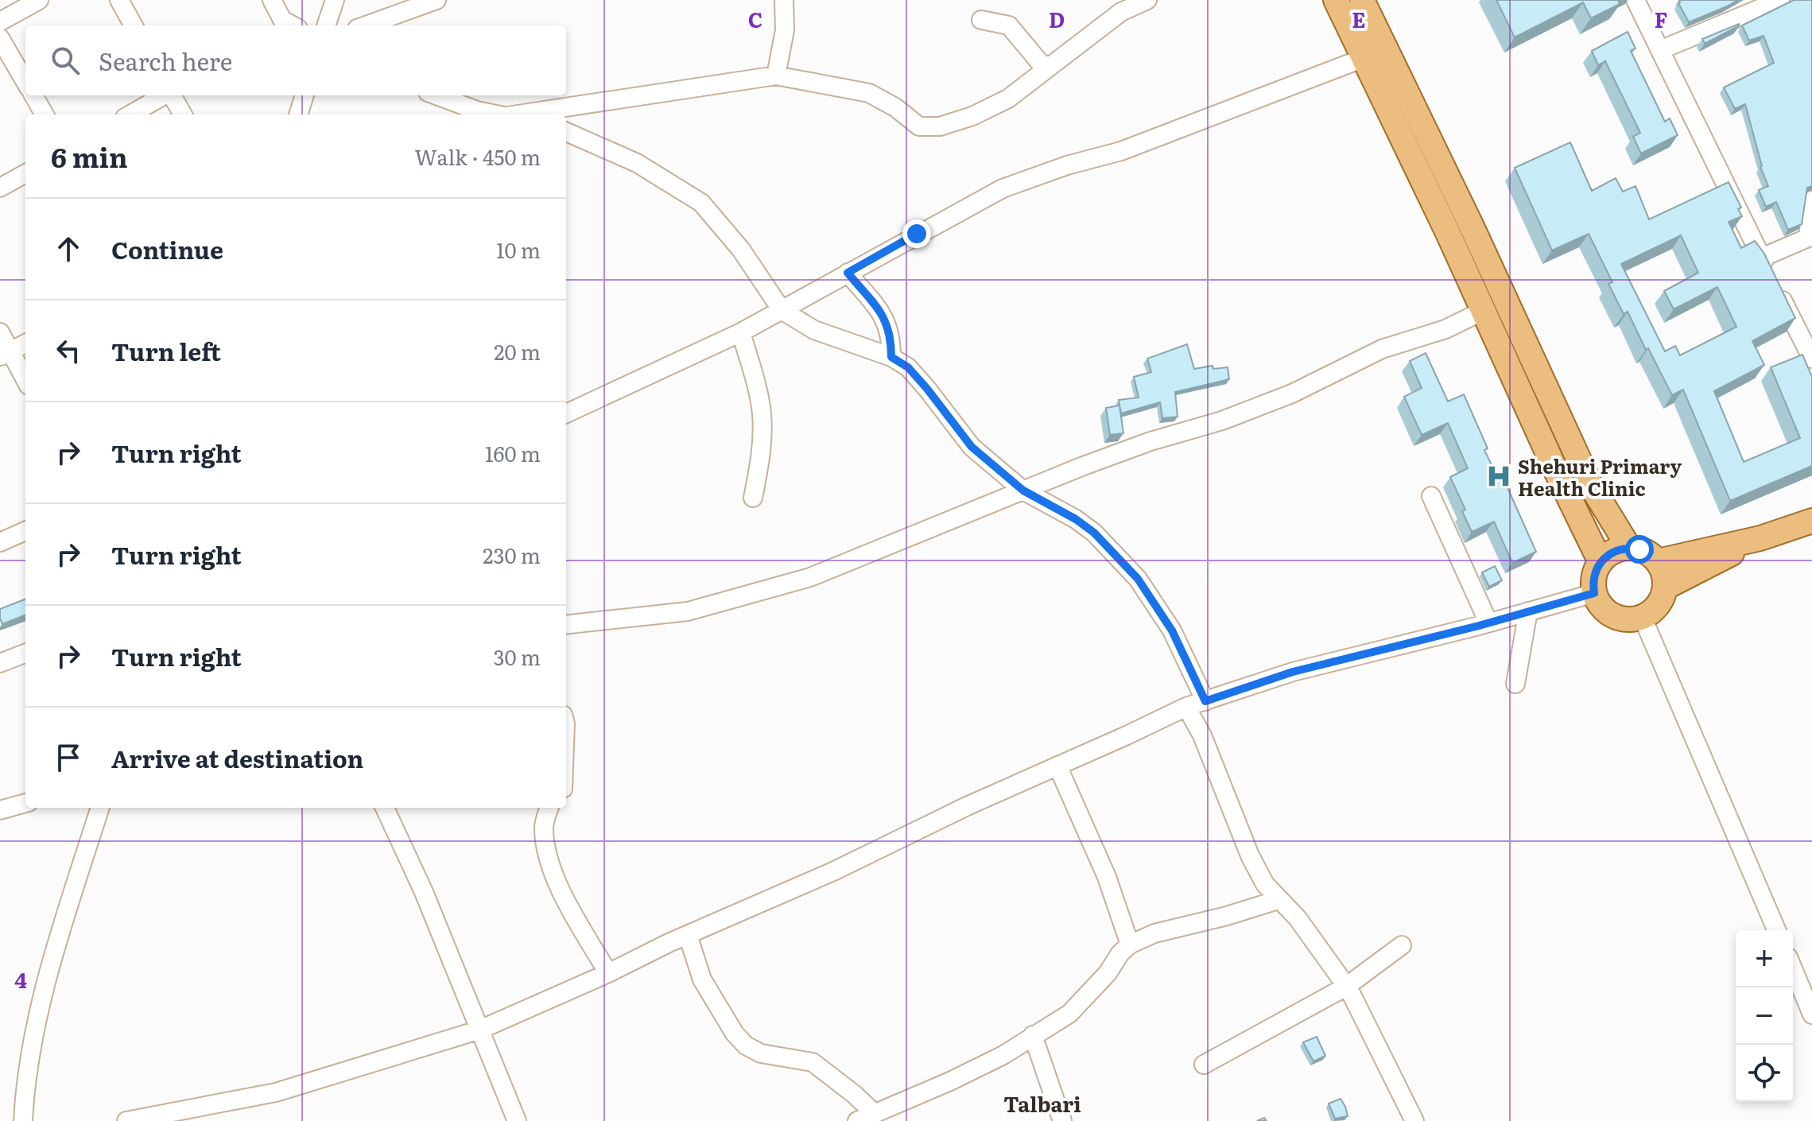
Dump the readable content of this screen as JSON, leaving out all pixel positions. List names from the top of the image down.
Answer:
{
  "districts": ["Talbari"],
  "places": {
    "hospital": ["Shehuri Primary Health Clinic"]
  },
  "page": {
    "search": "Search here",
    "heading": ["6 min", "Walk · 450 m"],
    "list": [
      ["Continue", "10 m"],
      ["Turn left", "20 m"],
      ["Turn right", "160 m"],
      ["Turn right", "230 m"],
      ["Turn right", "30 m"],
      "Arrive at destination"
    ],
    "map_buttons": ["+", "−"]
  },
  "grid": {
    "columns": [
      "C",
      "D",
      "E",
      "F"
    ],
    "rows": ["4"]
  }
}
